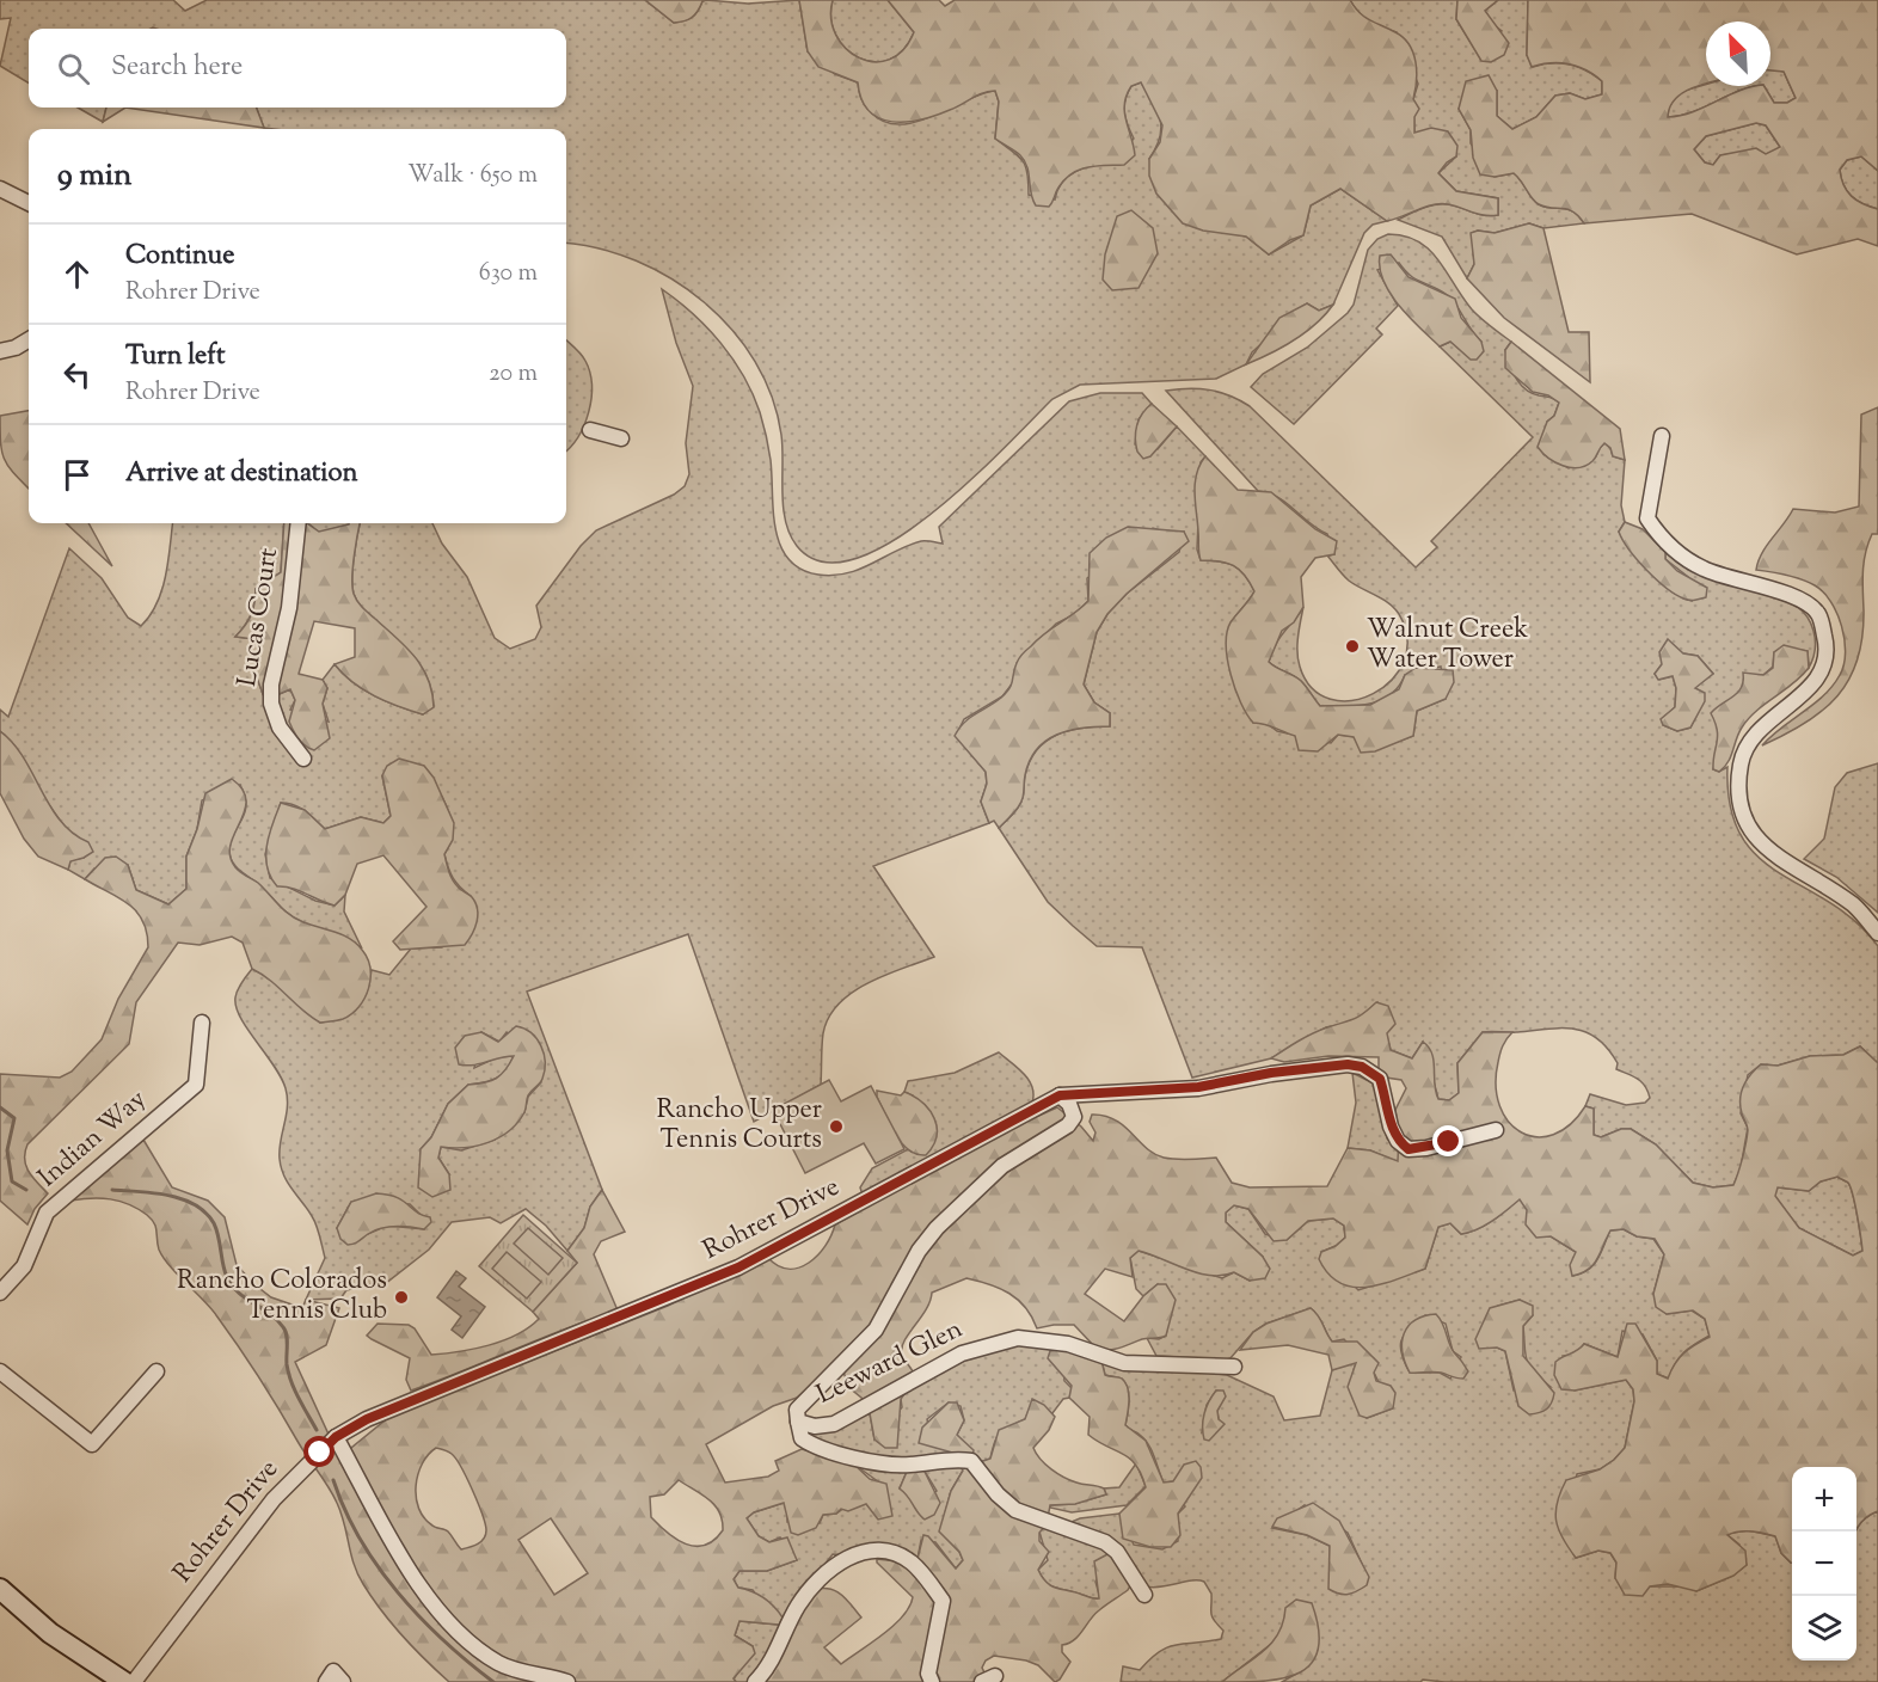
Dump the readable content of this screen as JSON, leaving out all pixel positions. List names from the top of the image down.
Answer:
{
  "streets": {
    "street": [
      "Lucas Court",
      "Indian Way",
      "Rohrer Drive",
      "Leeward Glen"
    ]
  },
  "crossings": [
    ["Rohrer Drive", "Leeward Glen"]
  ],
  "places": ["Walnut Creek Water Tower", "Rancho Upper Tennis Courts", "Rancho Colorados Tennis Club"],
  "north": "top left",
  "page": {
    "search": "Search here",
    "heading": ["9 min", "Walk · 650 m"],
    "list": [
      ["Continue", "Rohrer Drive", "630 m"],
      ["Turn left", "Rohrer Drive", "20 m"],
      "Arrive at destination"
    ],
    "map_buttons": ["+", "−"]
  }
}
